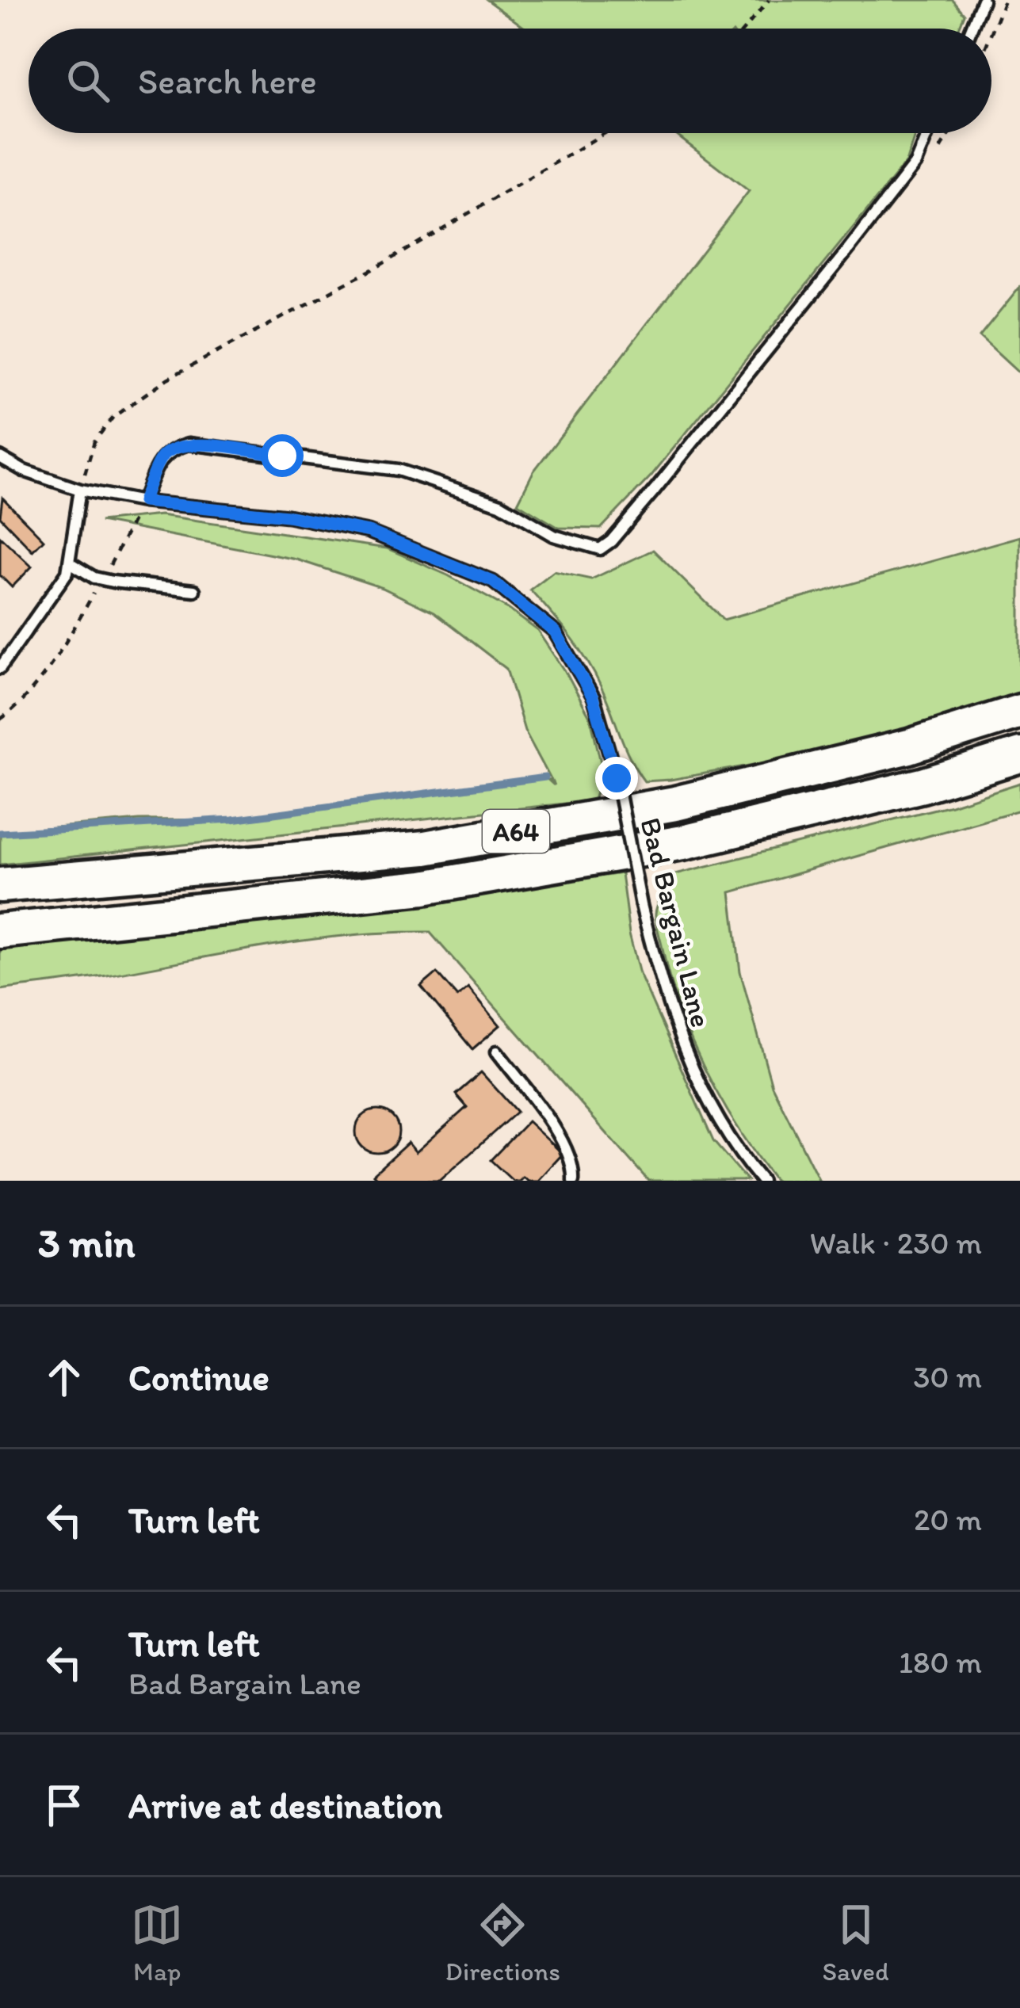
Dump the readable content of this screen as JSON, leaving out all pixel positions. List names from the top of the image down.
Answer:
{
  "streets": {
    "highway": ["A64"],
    "lane": ["Bad Bargain Lane"]
  },
  "page": {
    "search": "Search here",
    "heading": ["3 min", "Walk · 230 m"],
    "list": [
      ["Continue", "30 m"],
      ["Turn left", "20 m"],
      ["Turn left", "Bad Bargain Lane", "180 m"],
      "Arrive at destination"
    ],
    "nav": ["Map", "Directions", "Saved"]
  }
}
